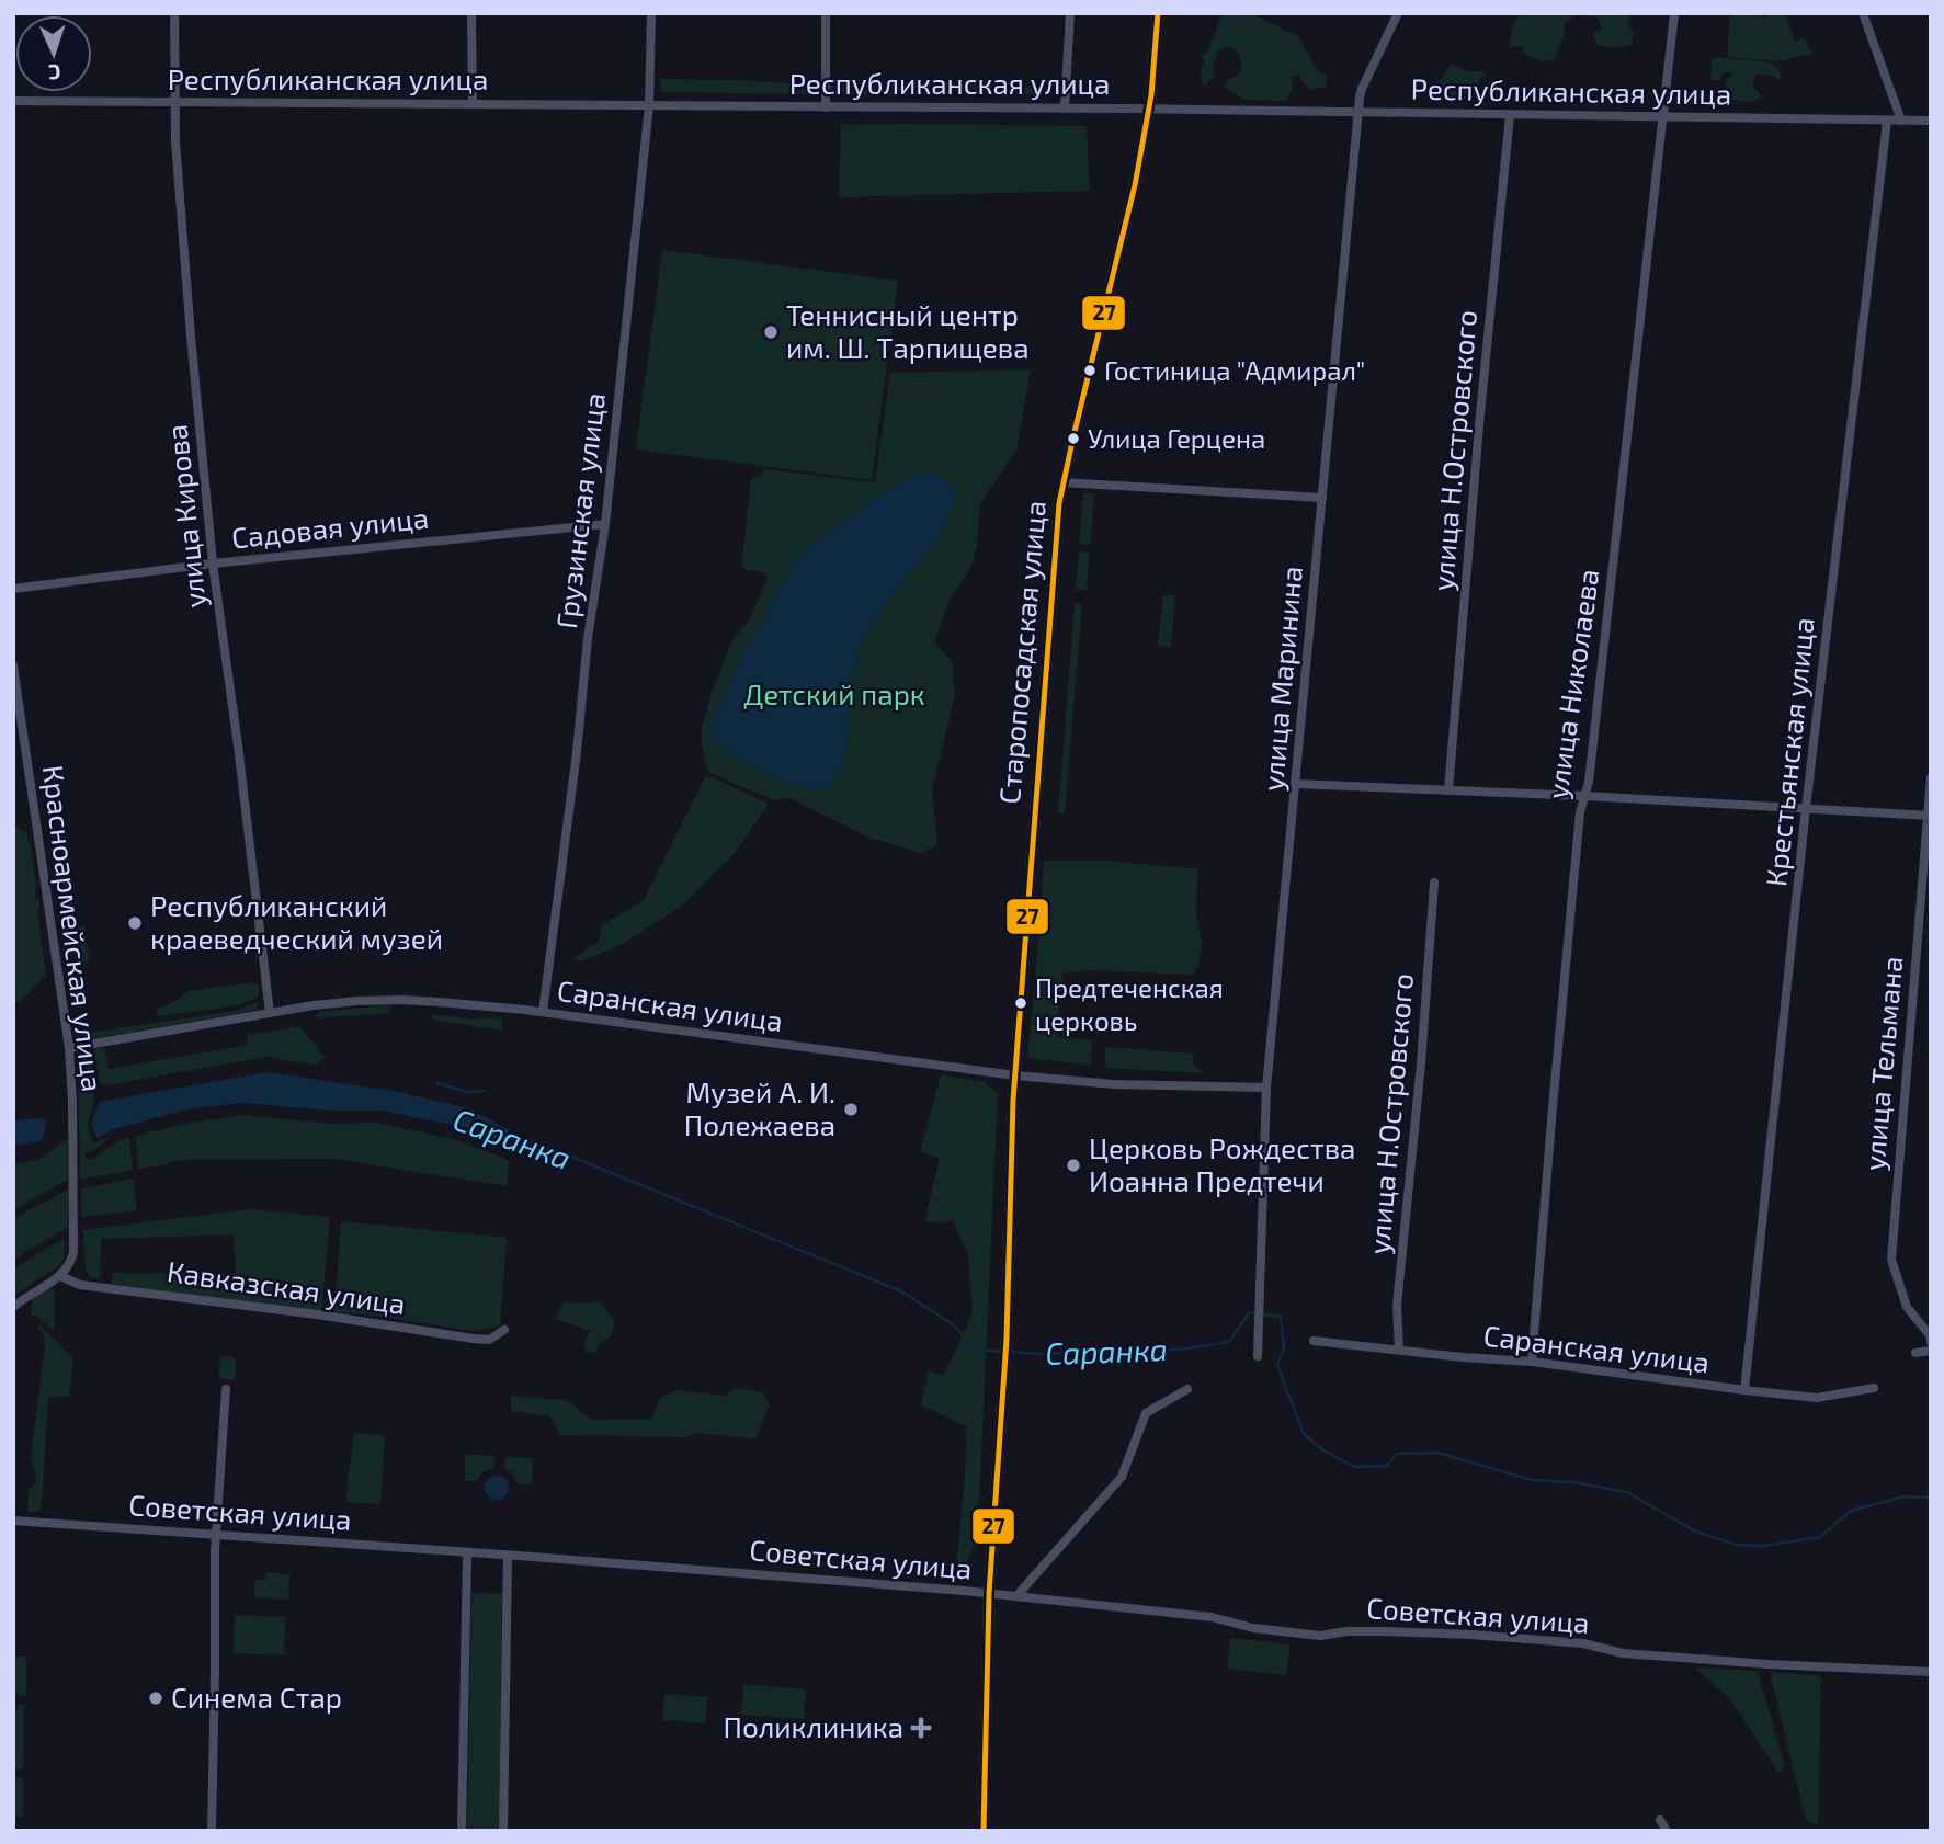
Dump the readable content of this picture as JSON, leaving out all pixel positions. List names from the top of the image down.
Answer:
{
  "streets": {
    "main road": ["Старопосадская улица"],
    "street": [
      "Республиканская улица",
      "улица Н.Островского",
      "Грузинская улица",
      "улица Кирова",
      "Садовая улица",
      "улица Маринина",
      "улица Николаева",
      "Крестьянская улица",
      "Красноармейская улица",
      "Саранская улица",
      "улица Тельмана",
      "Кавказская улица",
      "Советская улица"
    ]
  },
  "crossings": [
    ["Республиканская улица", "улица Н.Островского"],
    ["Республиканская улица", "Грузинская улица"],
    ["Республиканская улица", "улица Кирова"],
    ["Республиканская улица", "Старопосадская улица"],
    ["Республиканская улица", "улица Маринина"],
    ["Республиканская улица", "улица Николаева"],
    ["Республиканская улица", "Крестьянская улица"],
    ["улица Н.Островского", "Саранская улица"],
    ["Грузинская улица", "Садовая улица"],
    ["Грузинская улица", "Саранская улица"],
    ["улица Кирова", "Садовая улица"],
    ["улица Кирова", "Саранская улица"],
    ["Старопосадская улица", "Саранская улица"],
    ["Старопосадская улица", "Советская улица"],
    ["улица Маринина", "Саранская улица"],
    ["улица Николаева", "Саранская улица"],
    ["Крестьянская улица", "Саранская улица"],
    ["Красноармейская улица", "Саранская улица"],
    ["Красноармейская улица", "Кавказская улица"]
  ],
  "water": ["Саранка"],
  "parks": ["Детский парк"],
  "places": {
    "other": [
      "Теннисный центр им. Ш. Тарпищева",
      "Гостиница \"Адмирал\"",
      "Улица Герцена",
      "Республиканский краеведческий музей",
      "Предтеченская церковь",
      "Музей А. И. Полежаева",
      "Церковь Рождества Иоанна Предтечи",
      "Синема Стар"
    ],
    "health": ["Поликлиника"]
  },
  "lines": ["transit line 27"],
  "north": "bottom"
}
